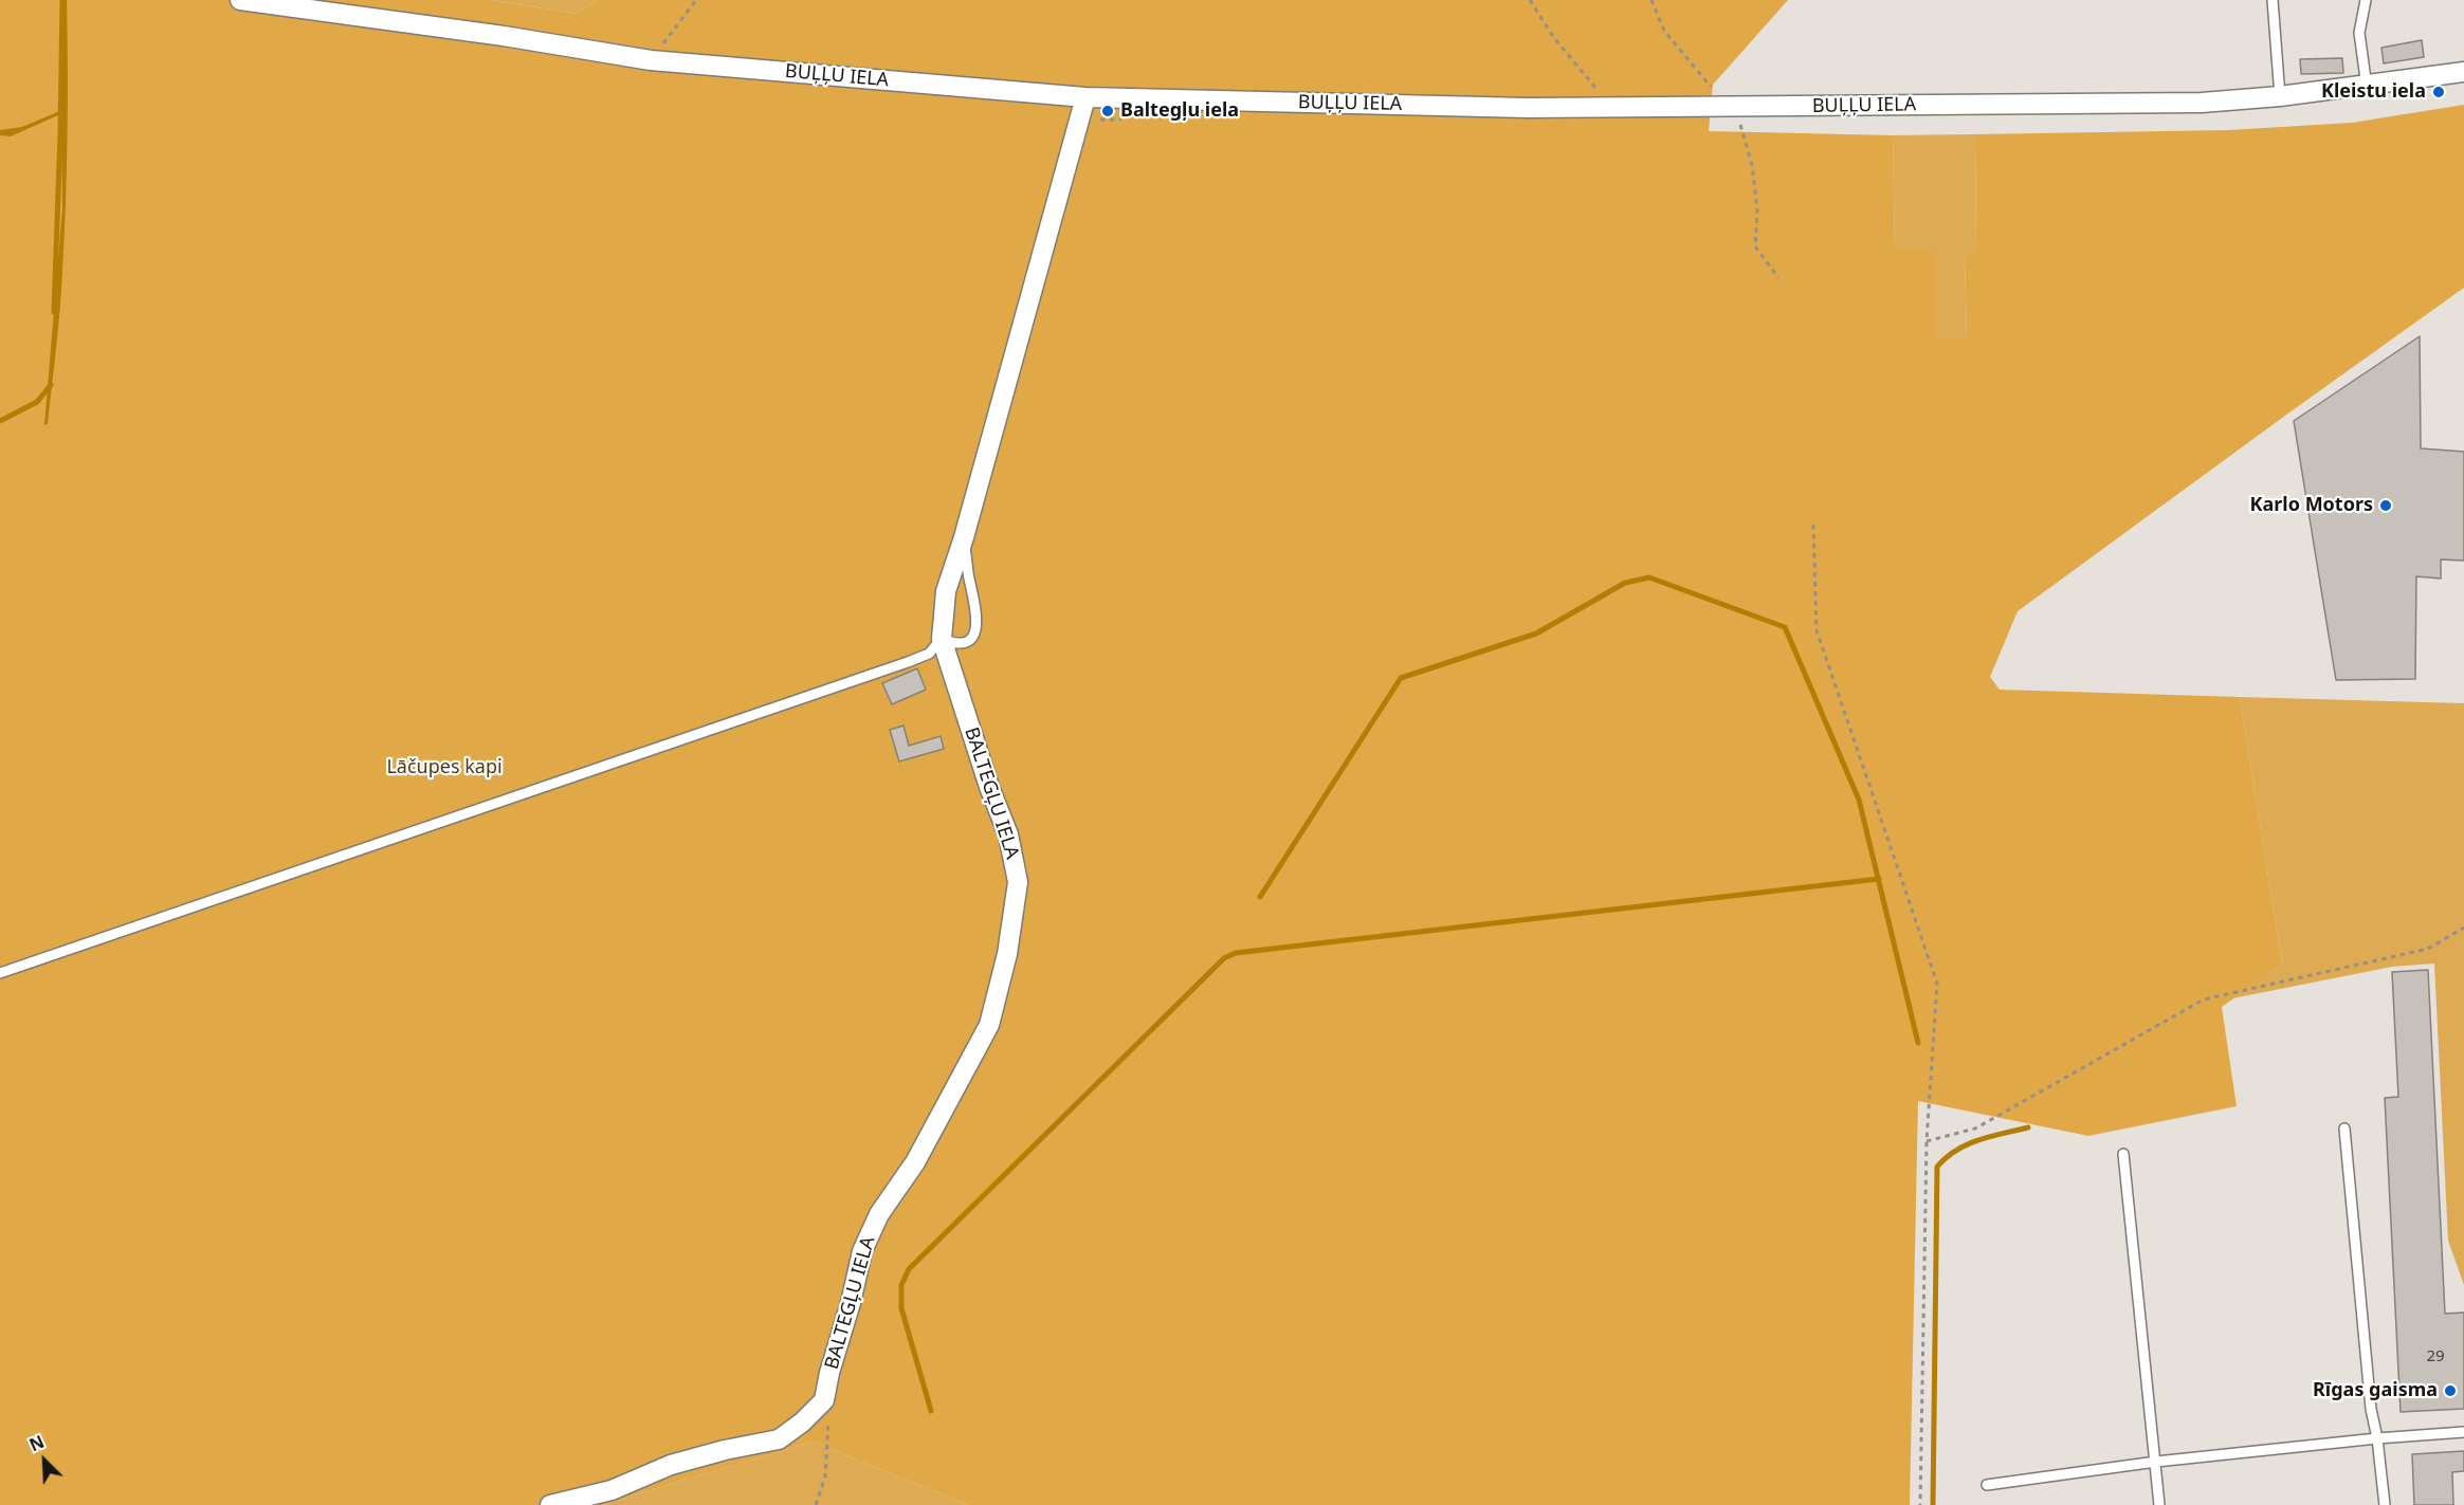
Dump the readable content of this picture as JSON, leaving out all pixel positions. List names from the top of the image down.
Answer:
{
  "streets": {
    "street": ["BUĻĻU IELA", "BALTEGĻU IELA"]
  },
  "crossings": [
    ["BUĻĻU IELA", "BALTEGĻU IELA"]
  ],
  "parks": ["Lāčupes kapi"],
  "places": [
    "Kleistu iela",
    "Baltegļu iela",
    "Karlo Motors",
    "Rīgas gaisma"
  ],
  "house_numbers": ["29"],
  "north": "top left"
}
